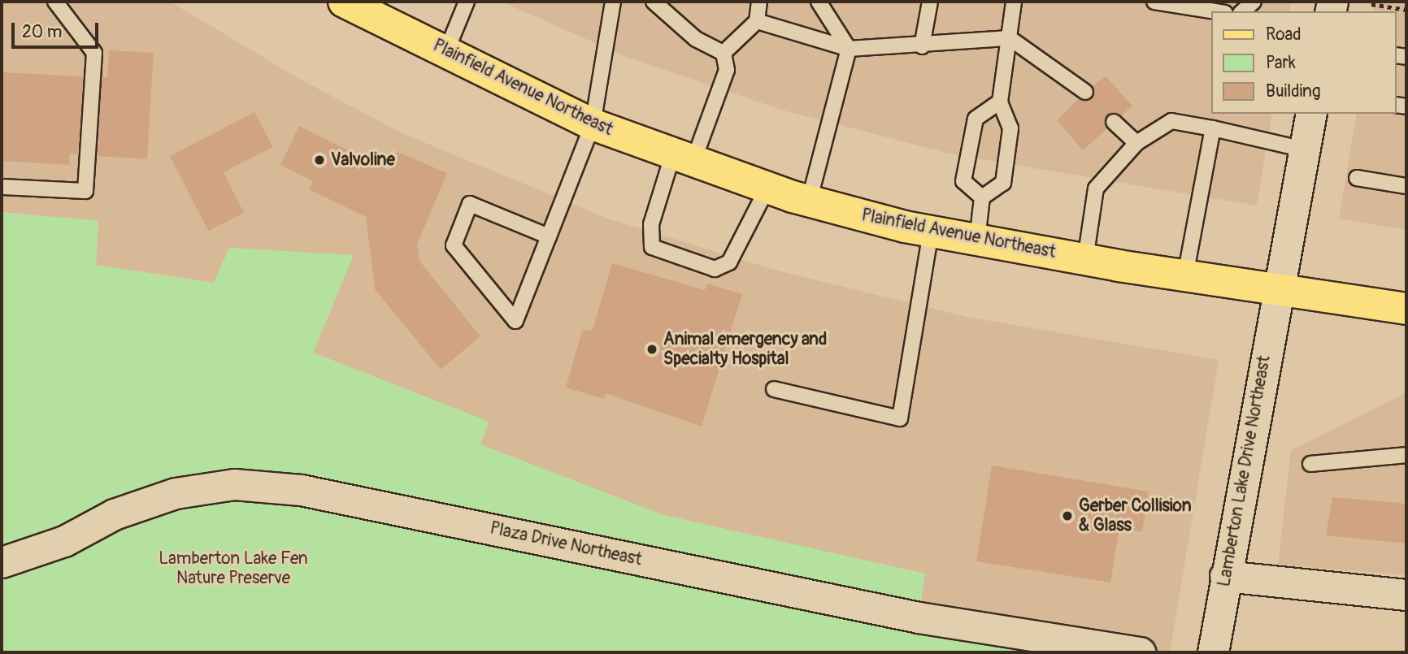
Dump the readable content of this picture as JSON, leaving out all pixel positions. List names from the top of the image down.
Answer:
{
  "streets": {
    "main road": ["Plainfield Avenue Northeast"],
    "street": ["Lamberton Lake Drive Northeast", "Plaza Drive Northeast"]
  },
  "crossings": [
    ["Plainfield Avenue Northeast", "Lamberton Lake Drive Northeast"]
  ],
  "parks": ["Lamberton Lake Fen Nature Preserve"],
  "places": ["Valvoline", "Animal emergency and Specialty Hospital", "Gerber Collision & Glass"],
  "legend": ["Road", "Park", "Building"],
  "scale_bar": "20 m"
}
